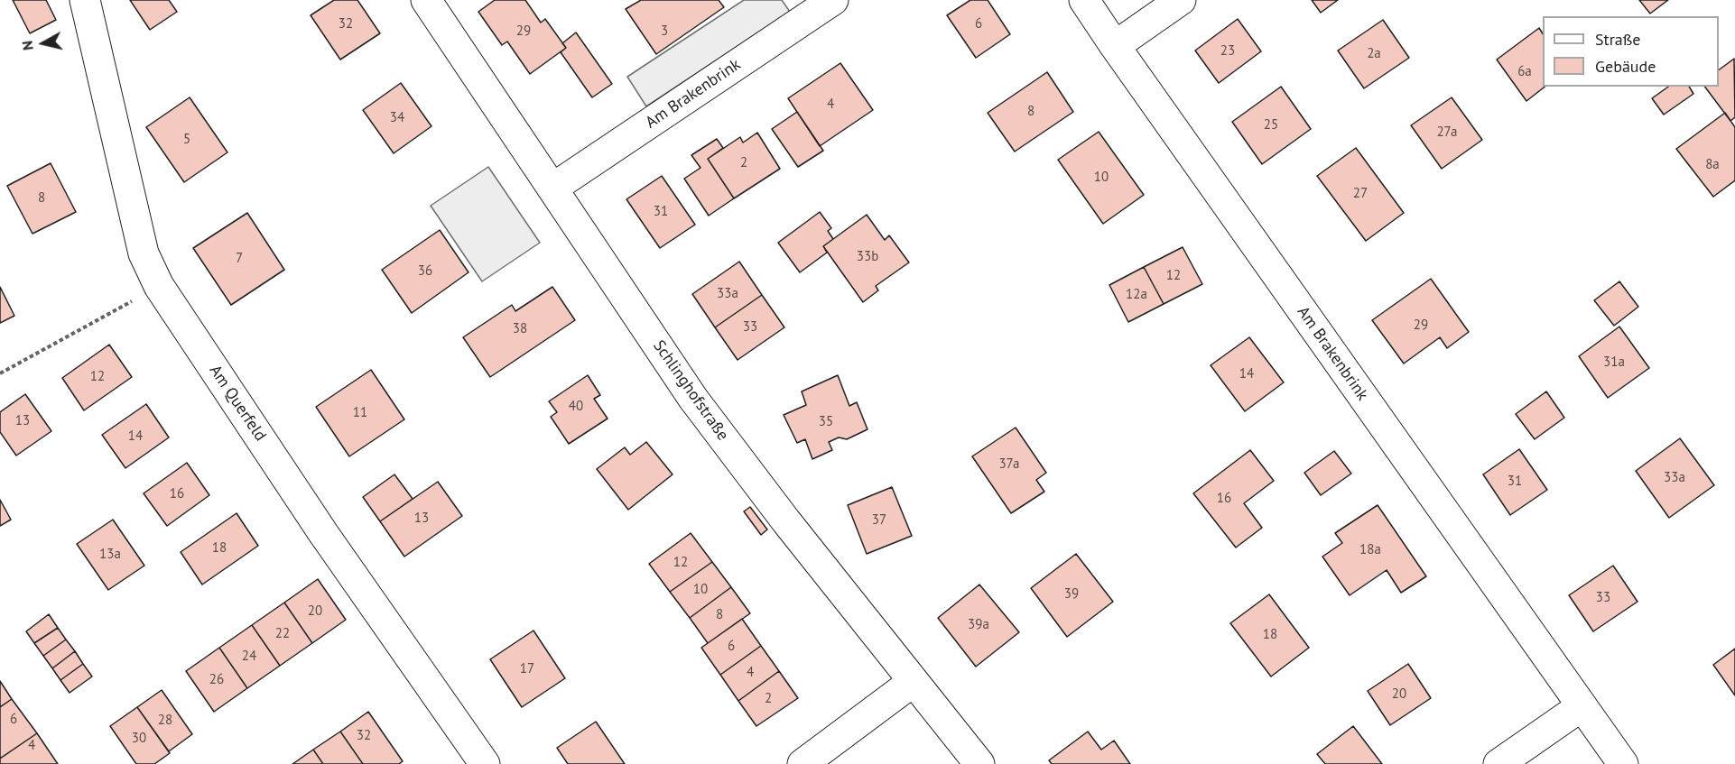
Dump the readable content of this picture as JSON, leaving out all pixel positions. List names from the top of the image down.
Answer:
{
  "streets": {
    "street": ["Am Brakenbrink", "Schlinghofstraße", "Am Querfeld"]
  },
  "crossings": [
    ["Am Brakenbrink", "Schlinghofstraße"]
  ],
  "house_numbers": [
    "32",
    "6",
    "29",
    "3",
    "23",
    "2a",
    "6a",
    "4",
    "8",
    "34",
    "25",
    "27a",
    "5",
    "2",
    "8a",
    "10",
    "27",
    "8",
    "31",
    "33b",
    "7",
    "36",
    "12",
    "33a",
    "12a",
    "29",
    "33",
    "38",
    "31a",
    "14",
    "12",
    "40",
    "11",
    "13",
    "35",
    "14",
    "37a",
    "33a",
    "31",
    "16",
    "16",
    "13",
    "37",
    "18",
    "18a",
    "13a",
    "12",
    "10",
    "39",
    "33",
    "20",
    "8",
    "39a",
    "22",
    "18",
    "6",
    "24",
    "17",
    "4",
    "26",
    "20",
    "2",
    "6",
    "28",
    "32",
    "30",
    "4"
  ],
  "legend": ["Straße", "Gebäude"],
  "north": "left"
}
